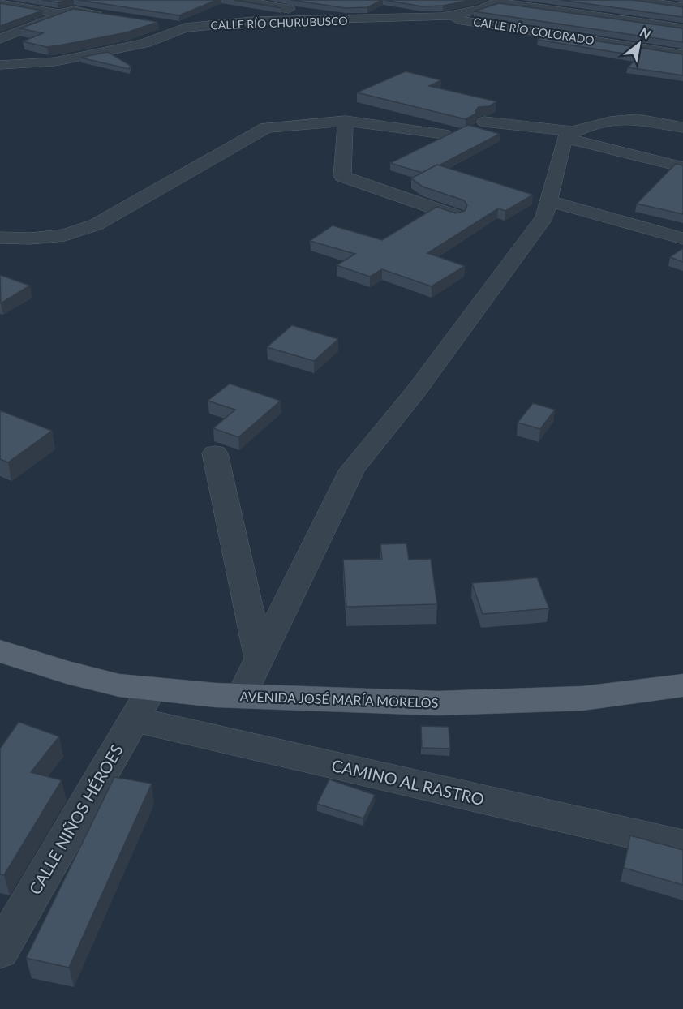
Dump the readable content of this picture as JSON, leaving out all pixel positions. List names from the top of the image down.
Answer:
{
  "streets": {
    "main road": ["AVENIDA JOSÉ MARÍA MORELOS"],
    "street": [
      "CALLE RÍO CHURUBUSCO",
      "CALLE RÍO COLORADO",
      "CAMINO AL RASTRO",
      "CALLE NIÑOS HÉROES"
    ]
  },
  "crossings": [
    ["CALLE RÍO CHURUBUSCO", "CALLE RÍO COLORADO"],
    ["AVENIDA JOSÉ MARÍA MORELOS", "CALLE NIÑOS HÉROES"],
    ["CAMINO AL RASTRO", "CALLE NIÑOS HÉROES"]
  ],
  "north": "top right"
}
